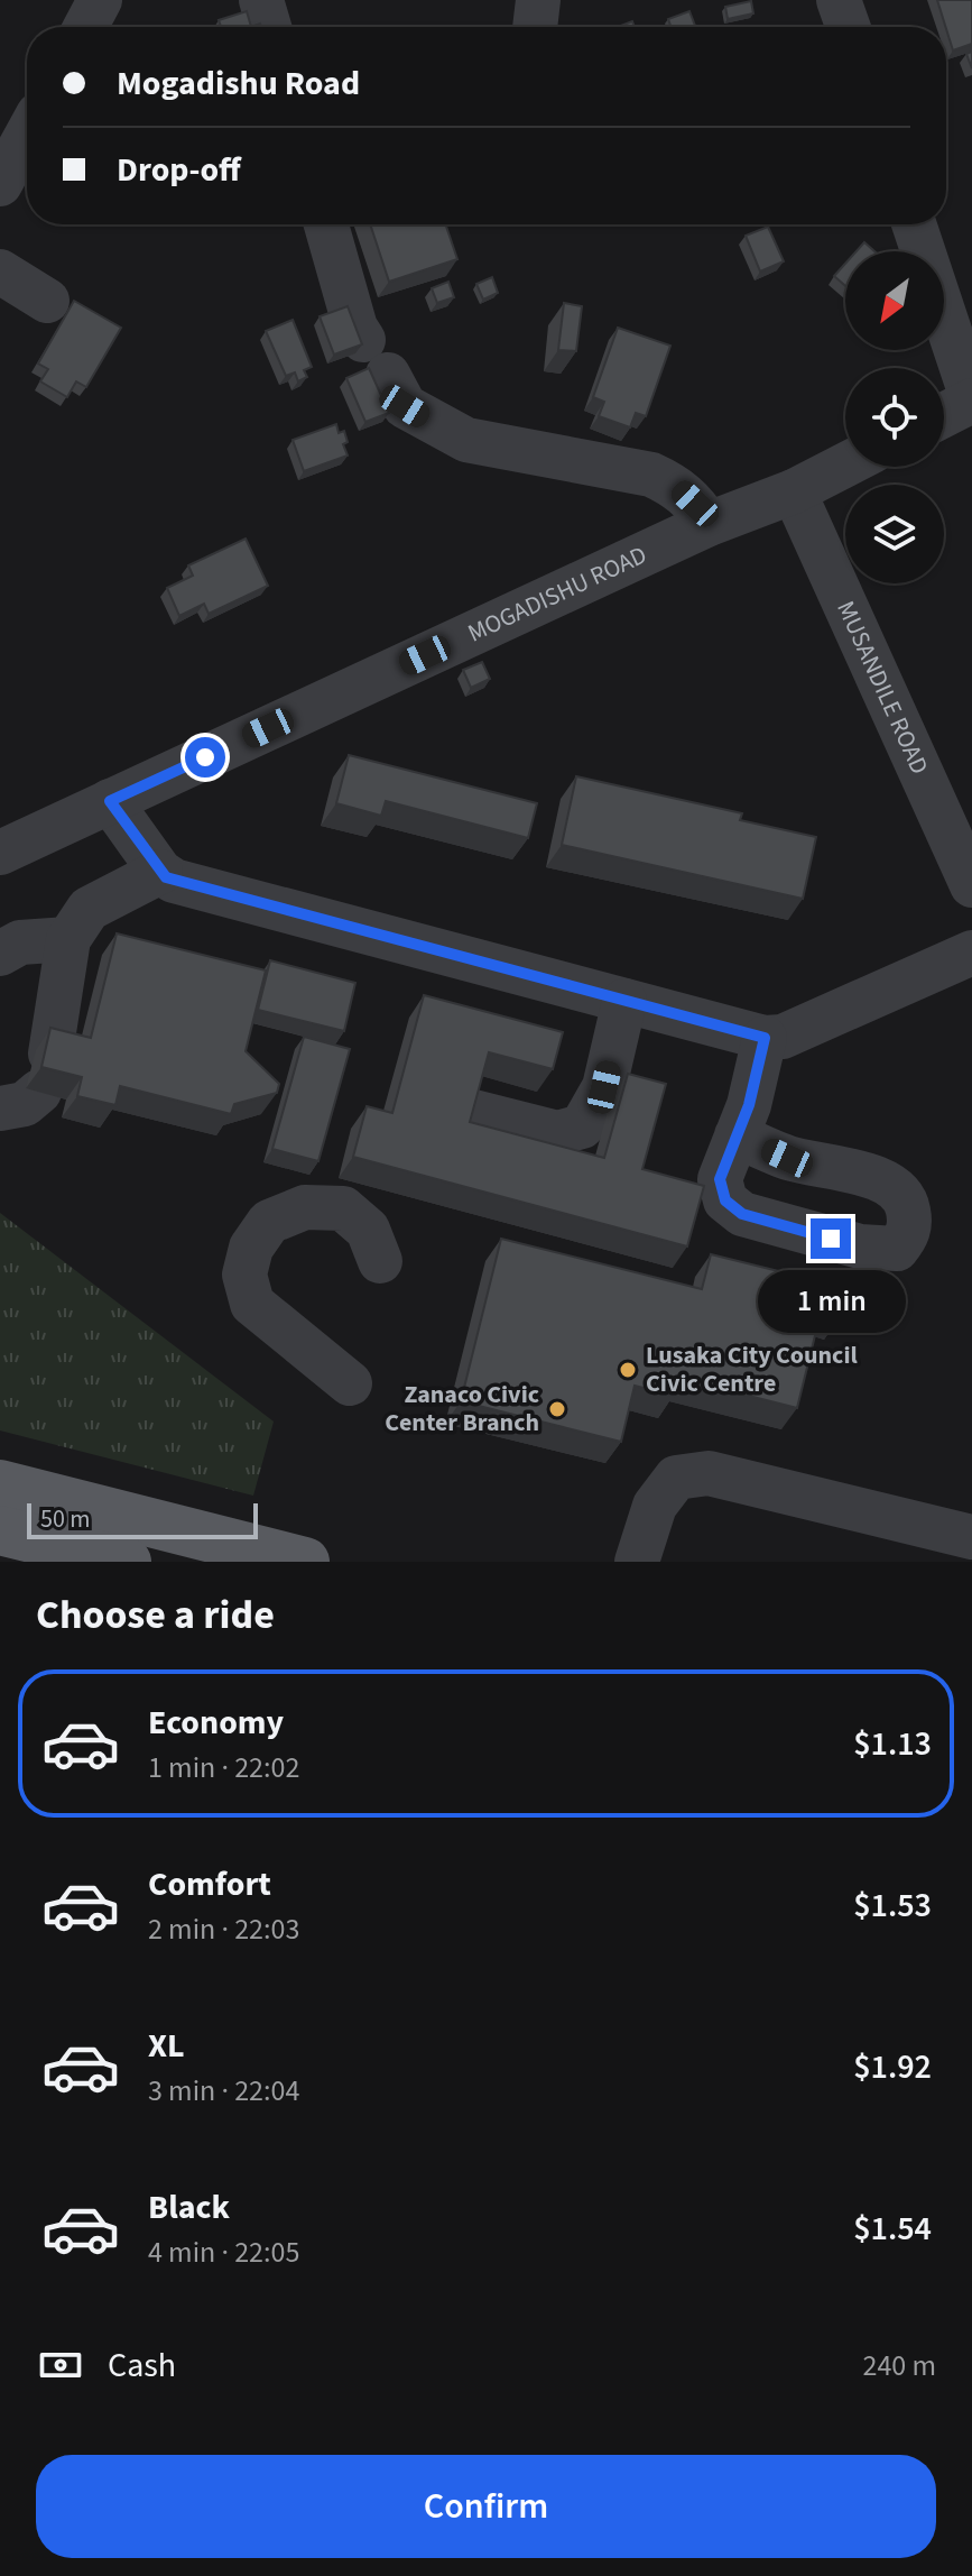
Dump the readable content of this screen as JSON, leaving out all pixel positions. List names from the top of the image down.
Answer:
{
  "streets": {
    "street": ["MOGADISHU ROAD", "MUSANDILE ROAD"]
  },
  "crossings": [
    ["MOGADISHU ROAD", "MUSANDILE ROAD"]
  ],
  "places": ["Lusaka City Council Civic Centre", "Zanaco Civic Center Branch"],
  "scale_bar": "50 m",
  "north": "bottom left",
  "page": {
    "banner": ["Mogadishu Road", "Drop-off"],
    "bubble": "1 min",
    "scale": "50 m",
    "heading": "Choose a ride",
    "list": [
      {
        "name": "Economy",
        "note": "1 min · 22:02",
        "value": "$1.13"
      },
      {
        "name": "Comfort",
        "note": "2 min · 22:03",
        "value": "$1.53"
      },
      {
        "name": "XL",
        "note": "3 min · 22:04",
        "value": "$1.92"
      },
      {
        "name": "Black",
        "note": "4 min · 22:05",
        "value": "$1.54"
      }
    ],
    "pay": ["Cash", "240 m"],
    "buttons": "Confirm"
  }
}
